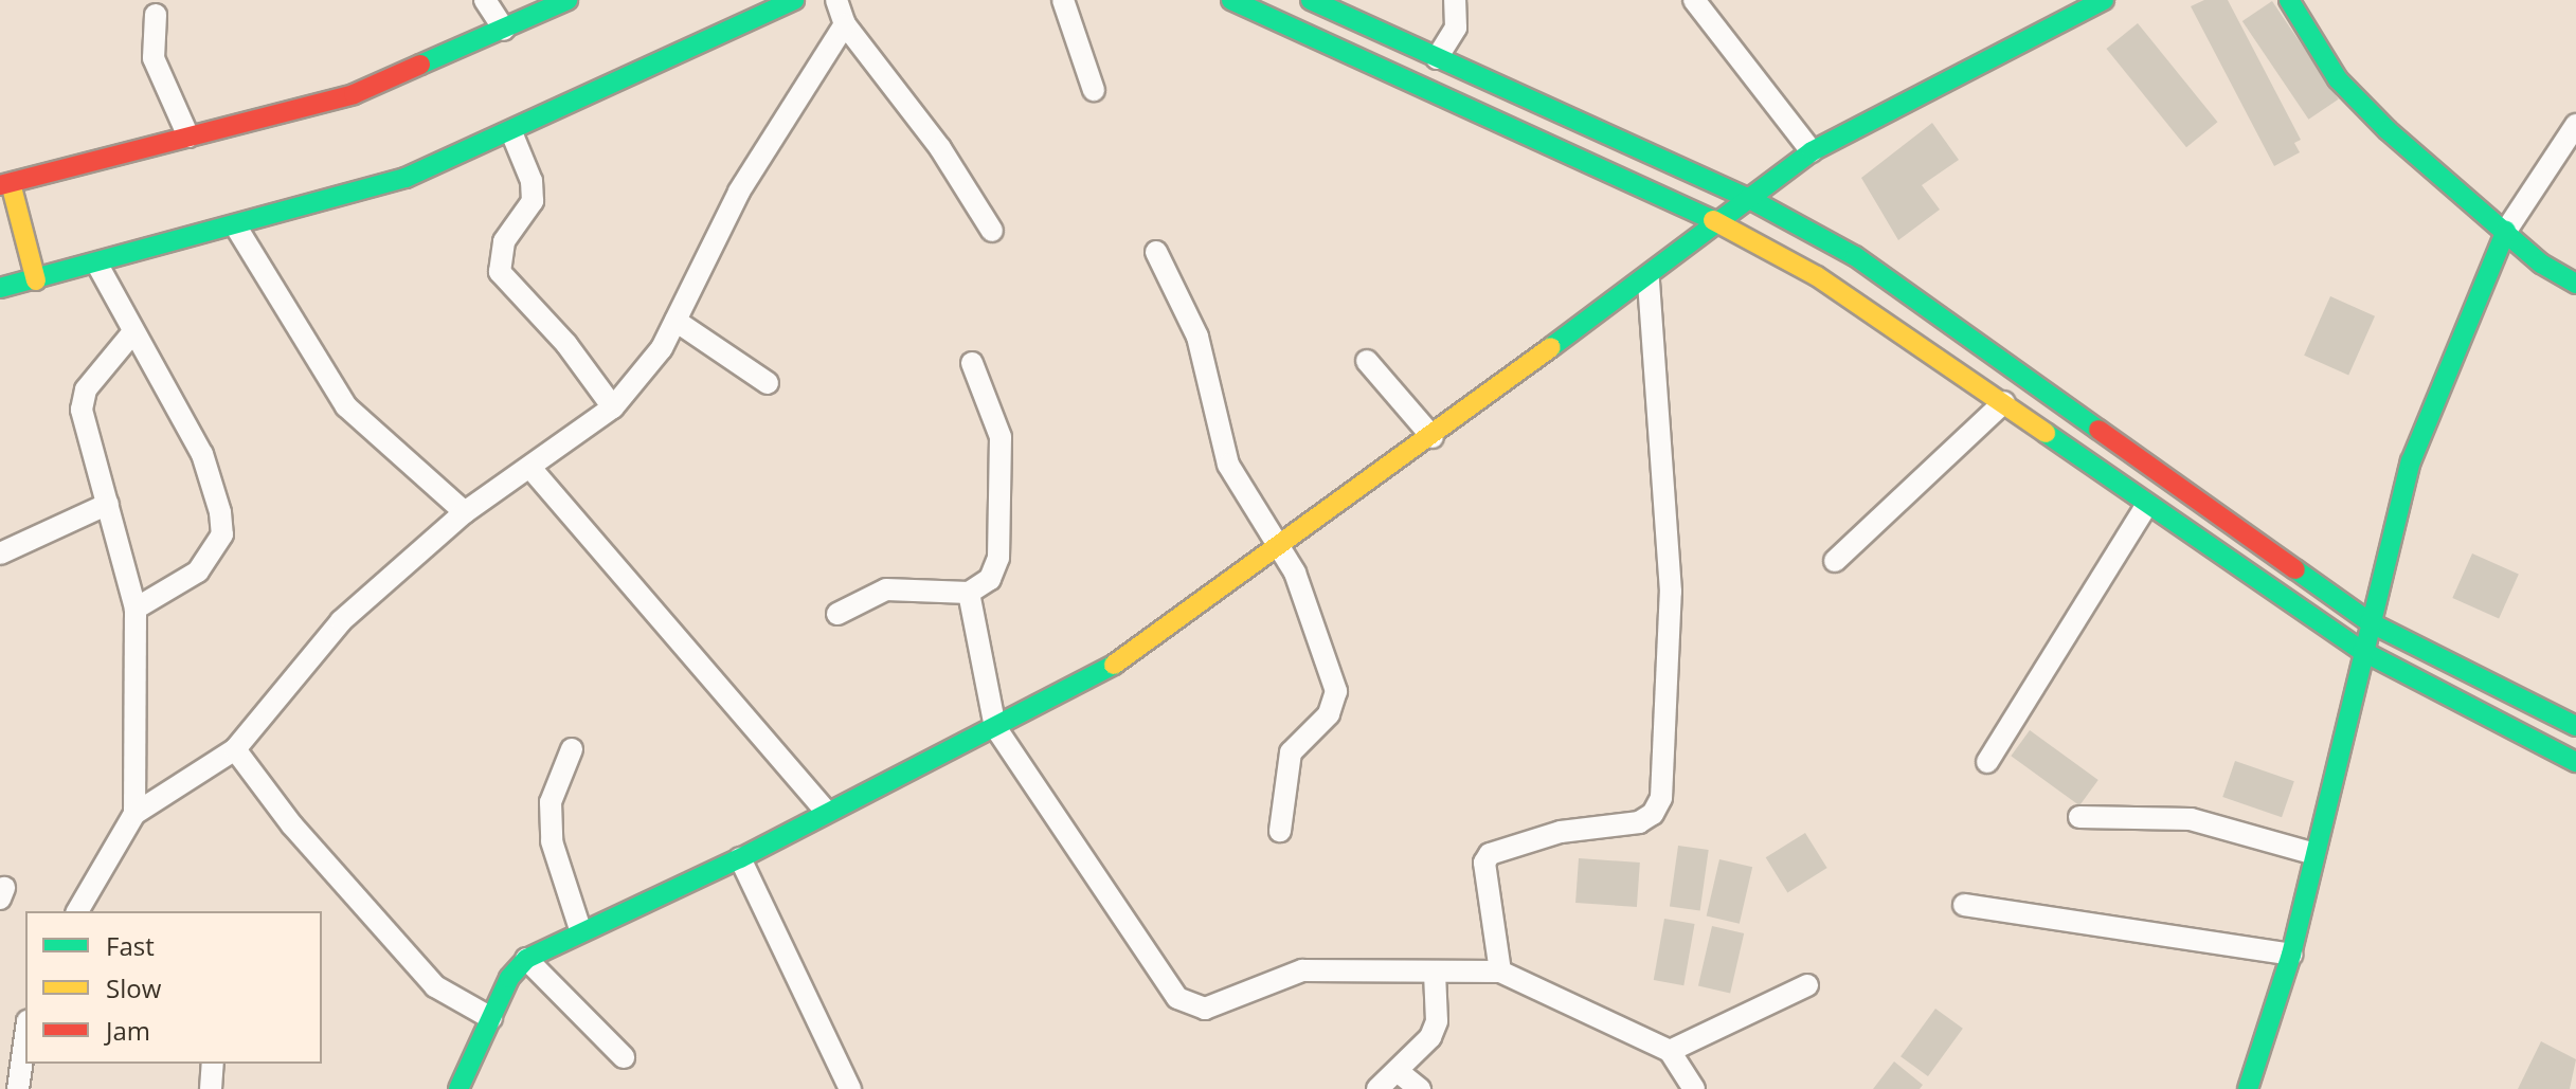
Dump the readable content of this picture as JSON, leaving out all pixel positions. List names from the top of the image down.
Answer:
{
  "legend": ["Fast", "Slow", "Jam"]
}
